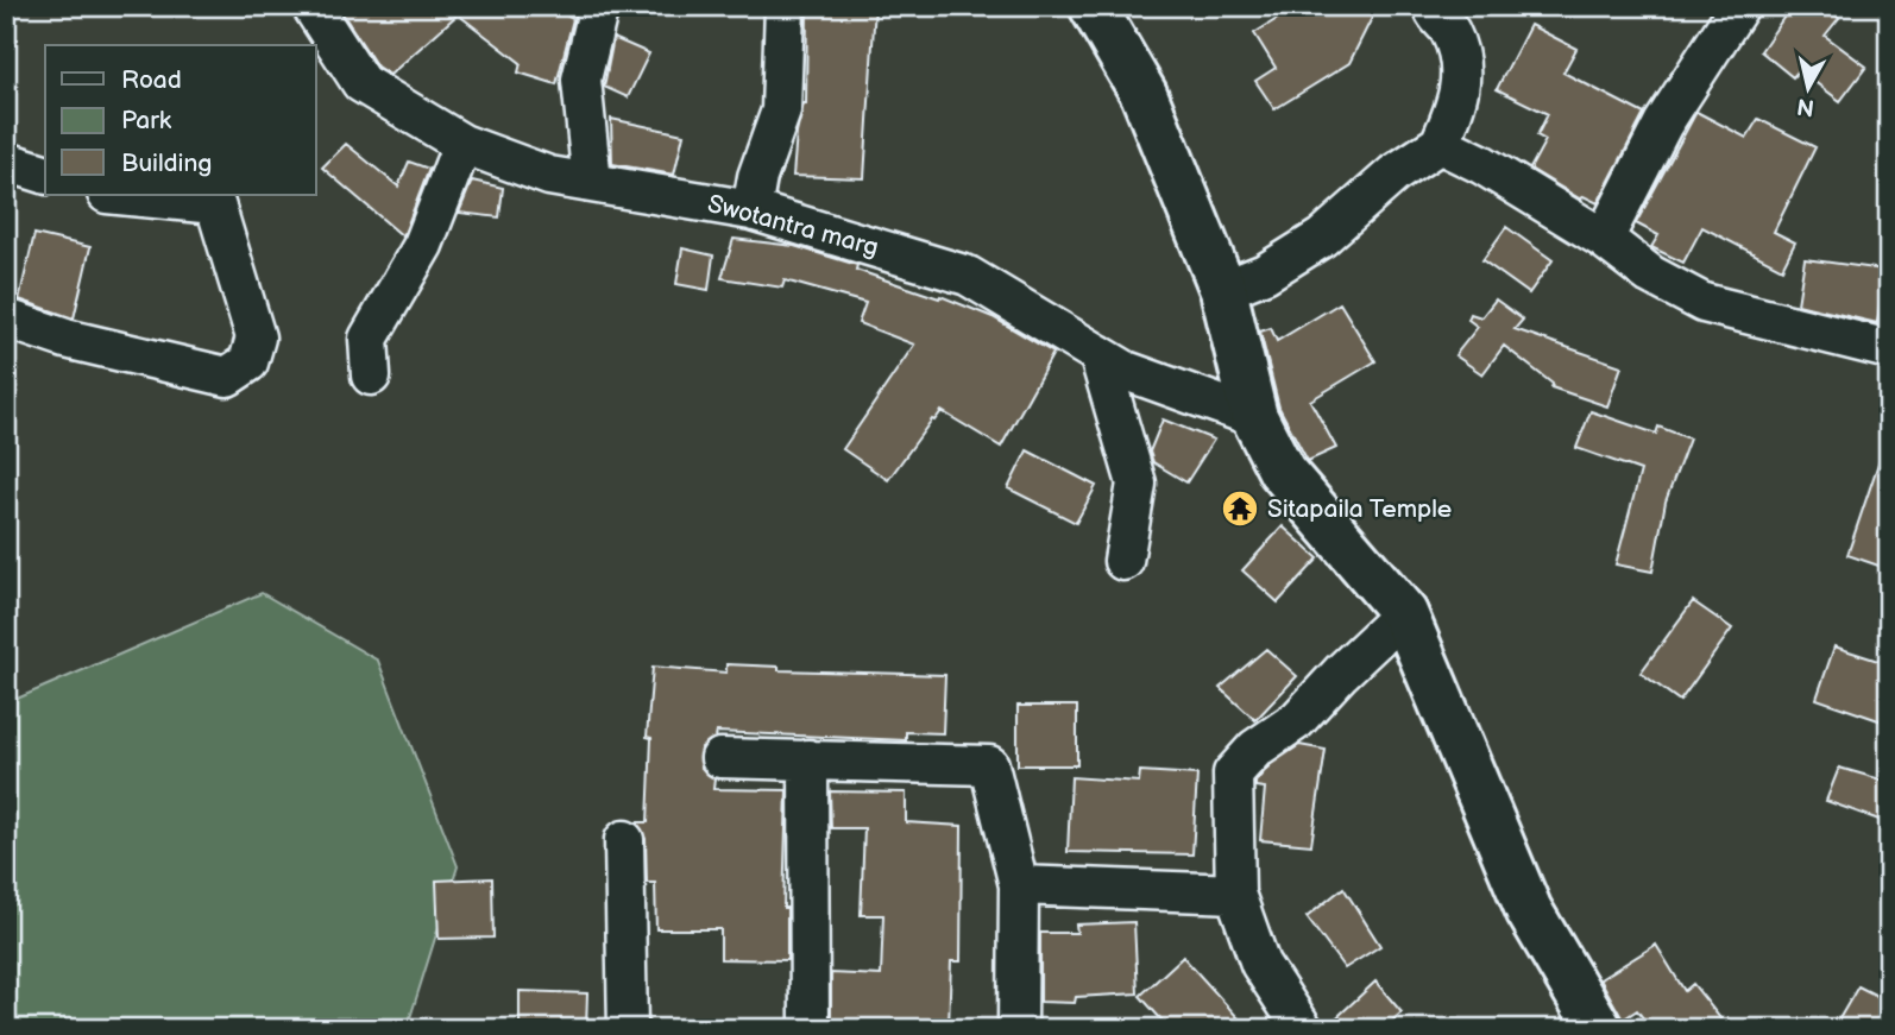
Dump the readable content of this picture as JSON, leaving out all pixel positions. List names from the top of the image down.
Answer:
{
  "streets": {
    "street": ["Swotantra marg"]
  },
  "places": {
    "temple": ["Sitapaila Temple"]
  },
  "legend": ["Road", "Park", "Building"],
  "north": "bottom"
}
